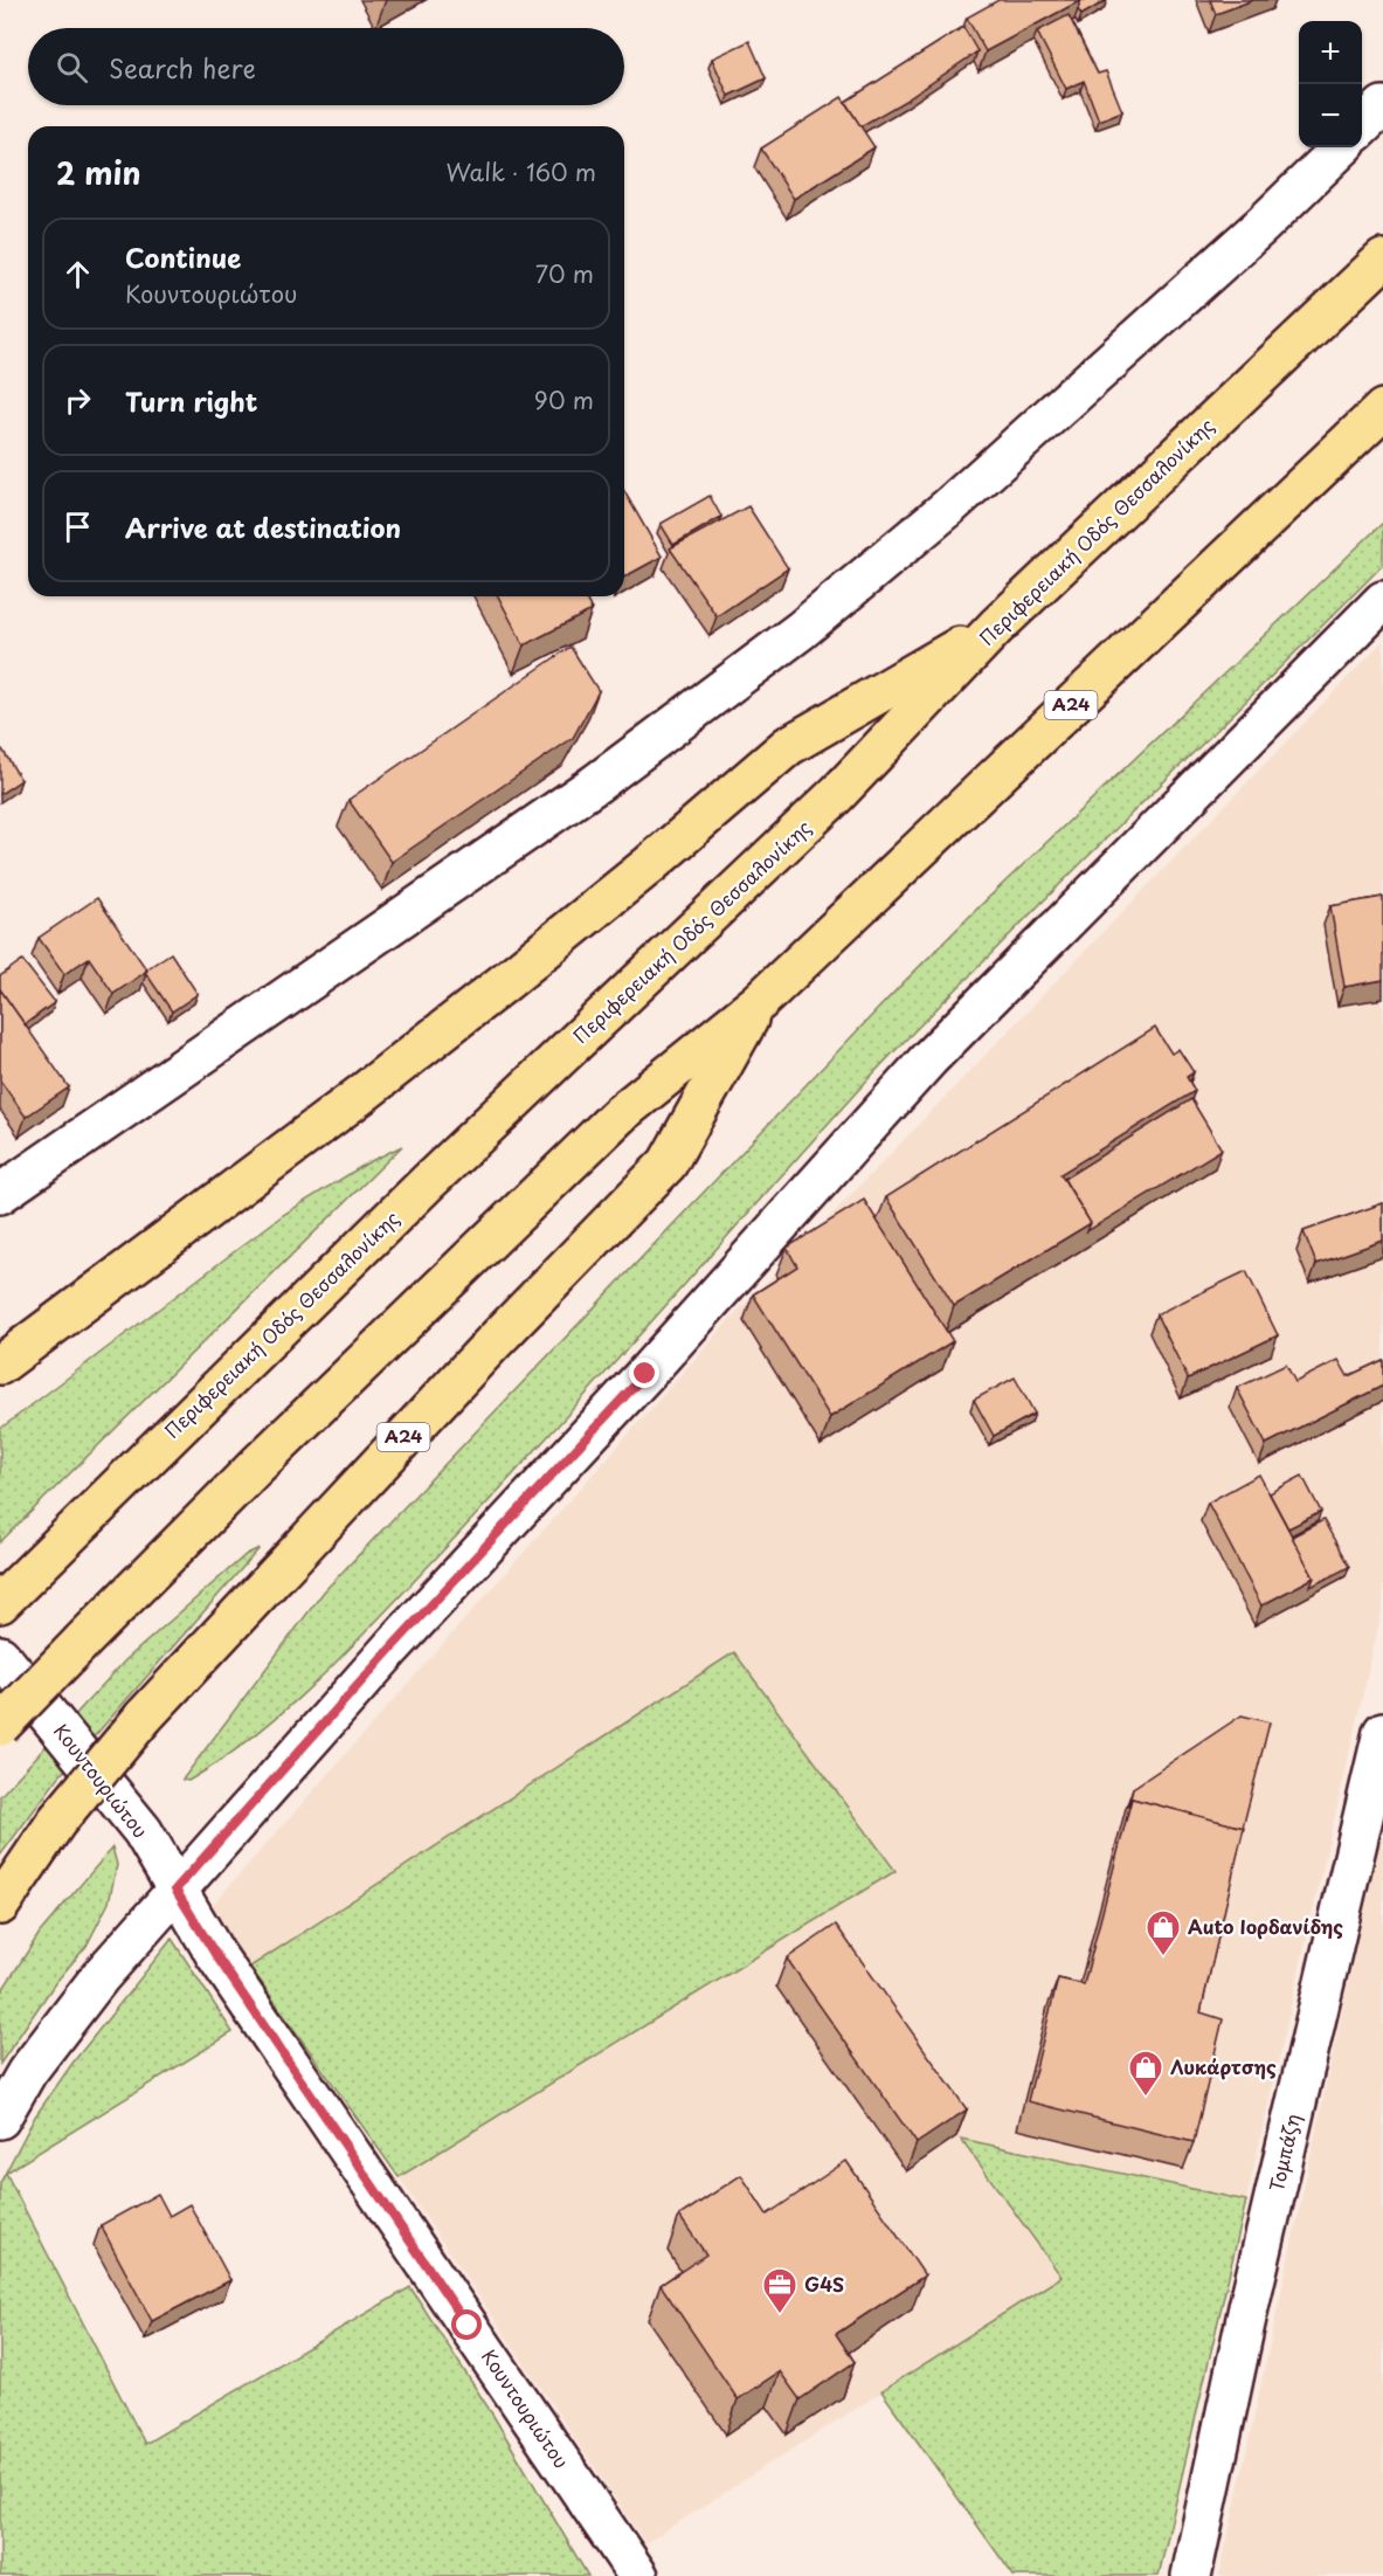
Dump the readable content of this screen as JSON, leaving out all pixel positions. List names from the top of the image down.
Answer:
{
  "streets": {
    "highway": ["Περιφερειακή Οδός Θεσσαλονίκης", "Α24"],
    "street": ["Κουντουριώτου", "Τομπάζη"]
  },
  "places": {
    "shop": ["Auto Ιορδανίδης", "Λυκάρτσης"],
    "office": ["G4S"]
  },
  "page": {
    "map_buttons": ["+", "−"],
    "search": "Search here",
    "heading": ["2 min", "Walk · 160 m"],
    "list": [
      ["Continue", "Κουντουριώτου", "70 m"],
      ["Turn right", "90 m"],
      "Arrive at destination"
    ]
  }
}
